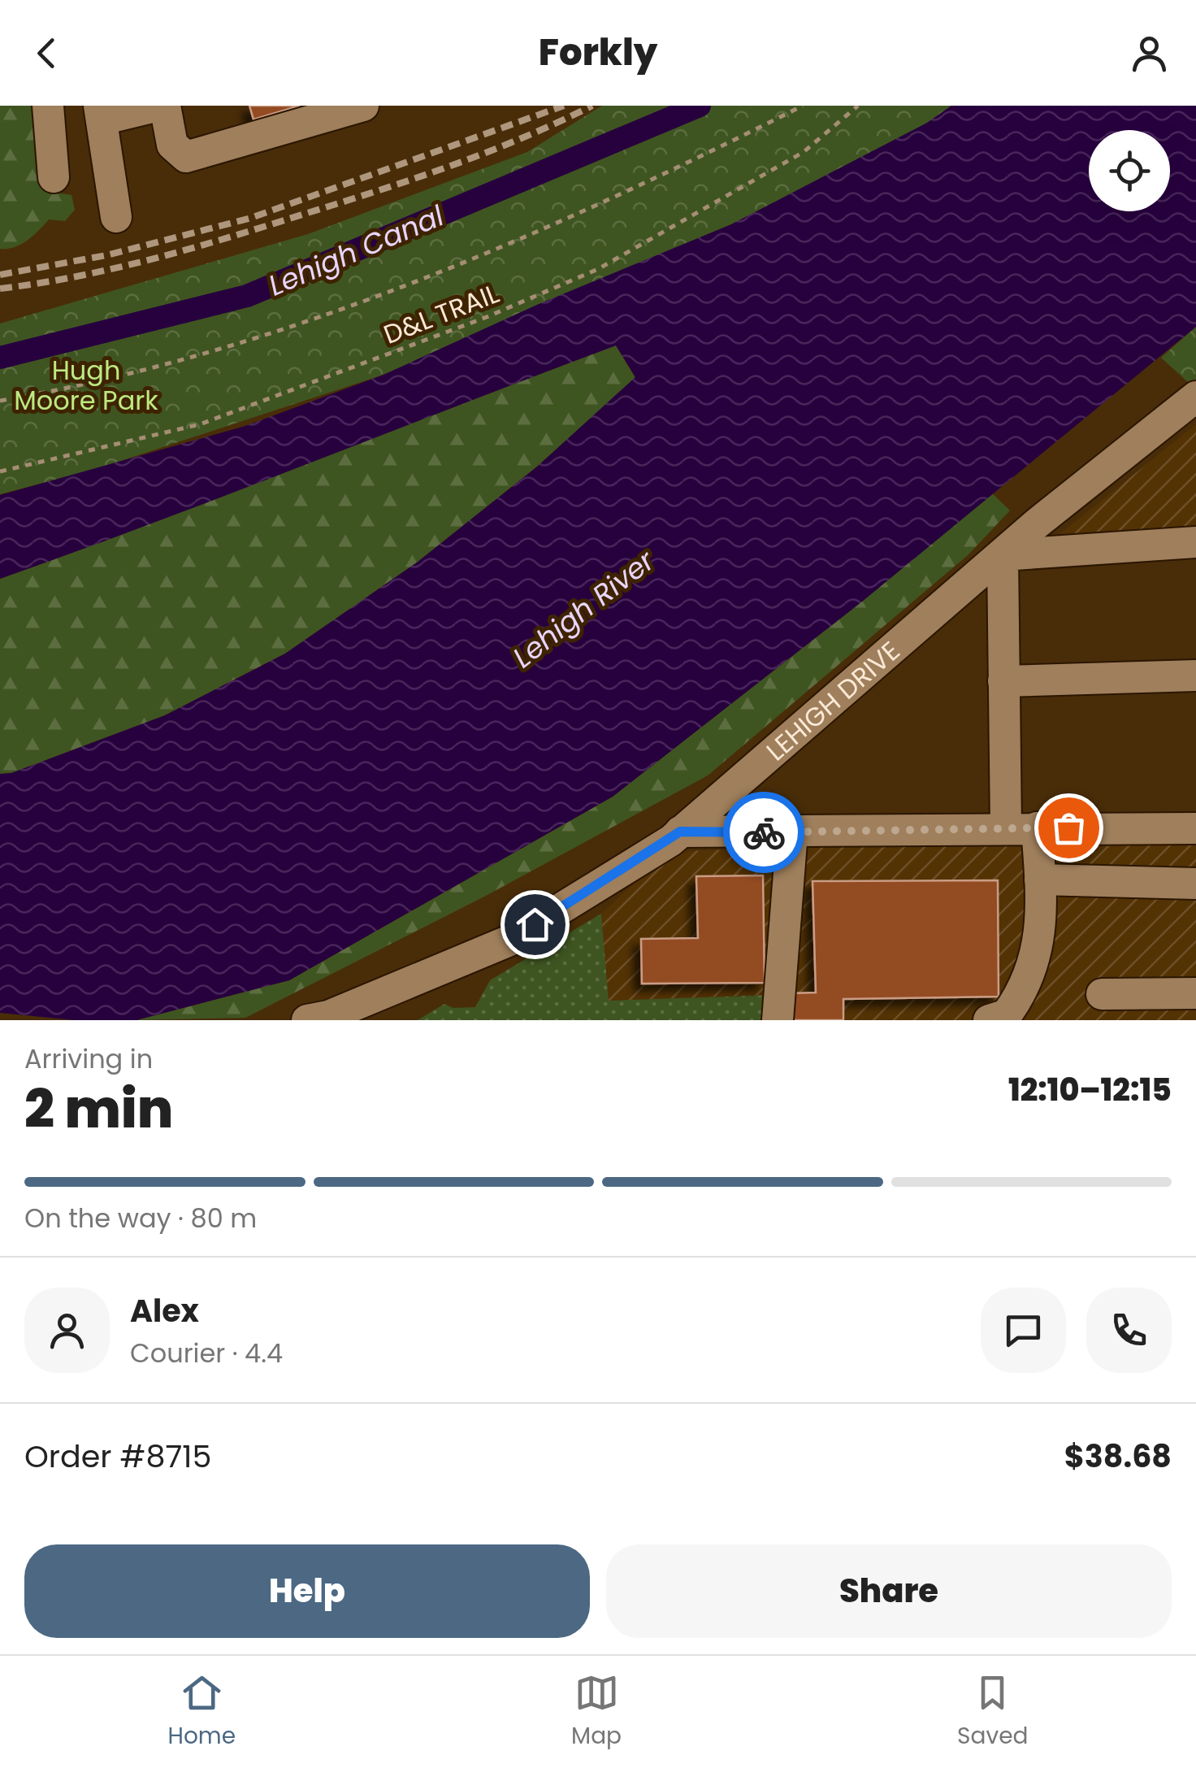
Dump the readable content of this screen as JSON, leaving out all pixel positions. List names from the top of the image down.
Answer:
{
  "streets": {
    "street": ["LEHIGH DRIVE"],
    "path": ["D&L TRAIL"]
  },
  "water": ["Lehigh Canal", "Lehigh River"],
  "parks": ["Hugh Moore Park"],
  "page": {
    "header": "Forkly",
    "heading": ["2 min", "Arriving in", "12:10–12:15"],
    "panel": [
      "Alex",
      "Courier · 4.4",
      "Order #8715",
      "$38.68"
    ],
    "bar": "On the way · 80 m",
    "buttons": ["Help", "Share"],
    "tabs": ["Home", "Map", "Saved"]
  }
}
